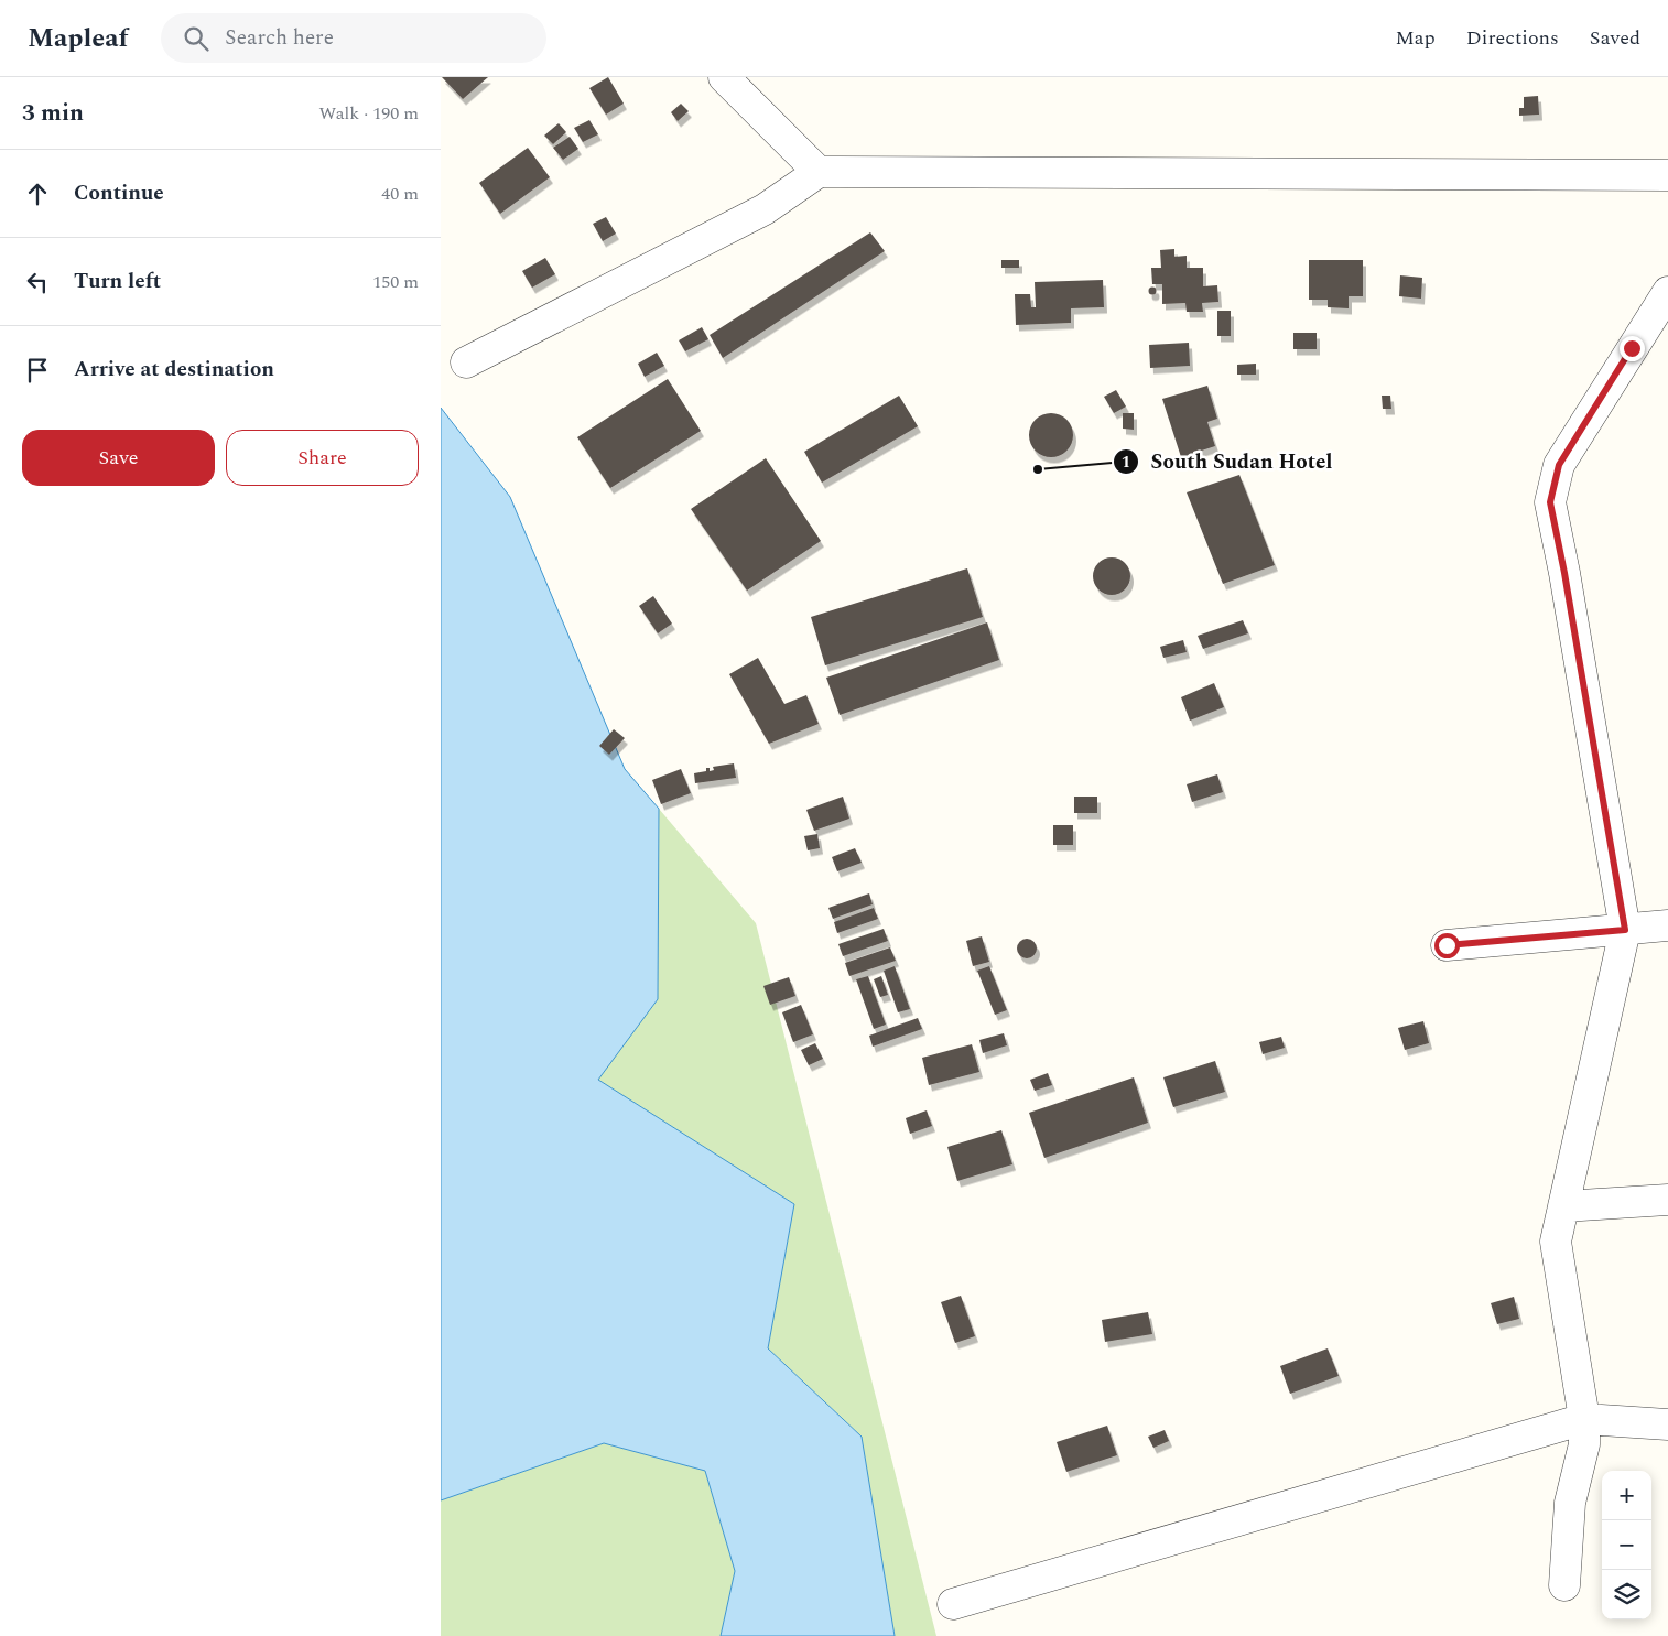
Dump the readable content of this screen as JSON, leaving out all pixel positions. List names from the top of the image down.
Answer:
{
  "places": ["South Sudan Hotel"],
  "page": {
    "header": "Mapleaf",
    "search": "Search here",
    "nav": ["Map", "Directions", "Saved"],
    "heading": ["3 min", "Walk · 190 m"],
    "list": [
      ["Continue", "40 m"],
      ["Turn left", "150 m"],
      "Arrive at destination"
    ],
    "buttons": ["Save", "Share"],
    "map_buttons": ["+", "−"]
  }
}
